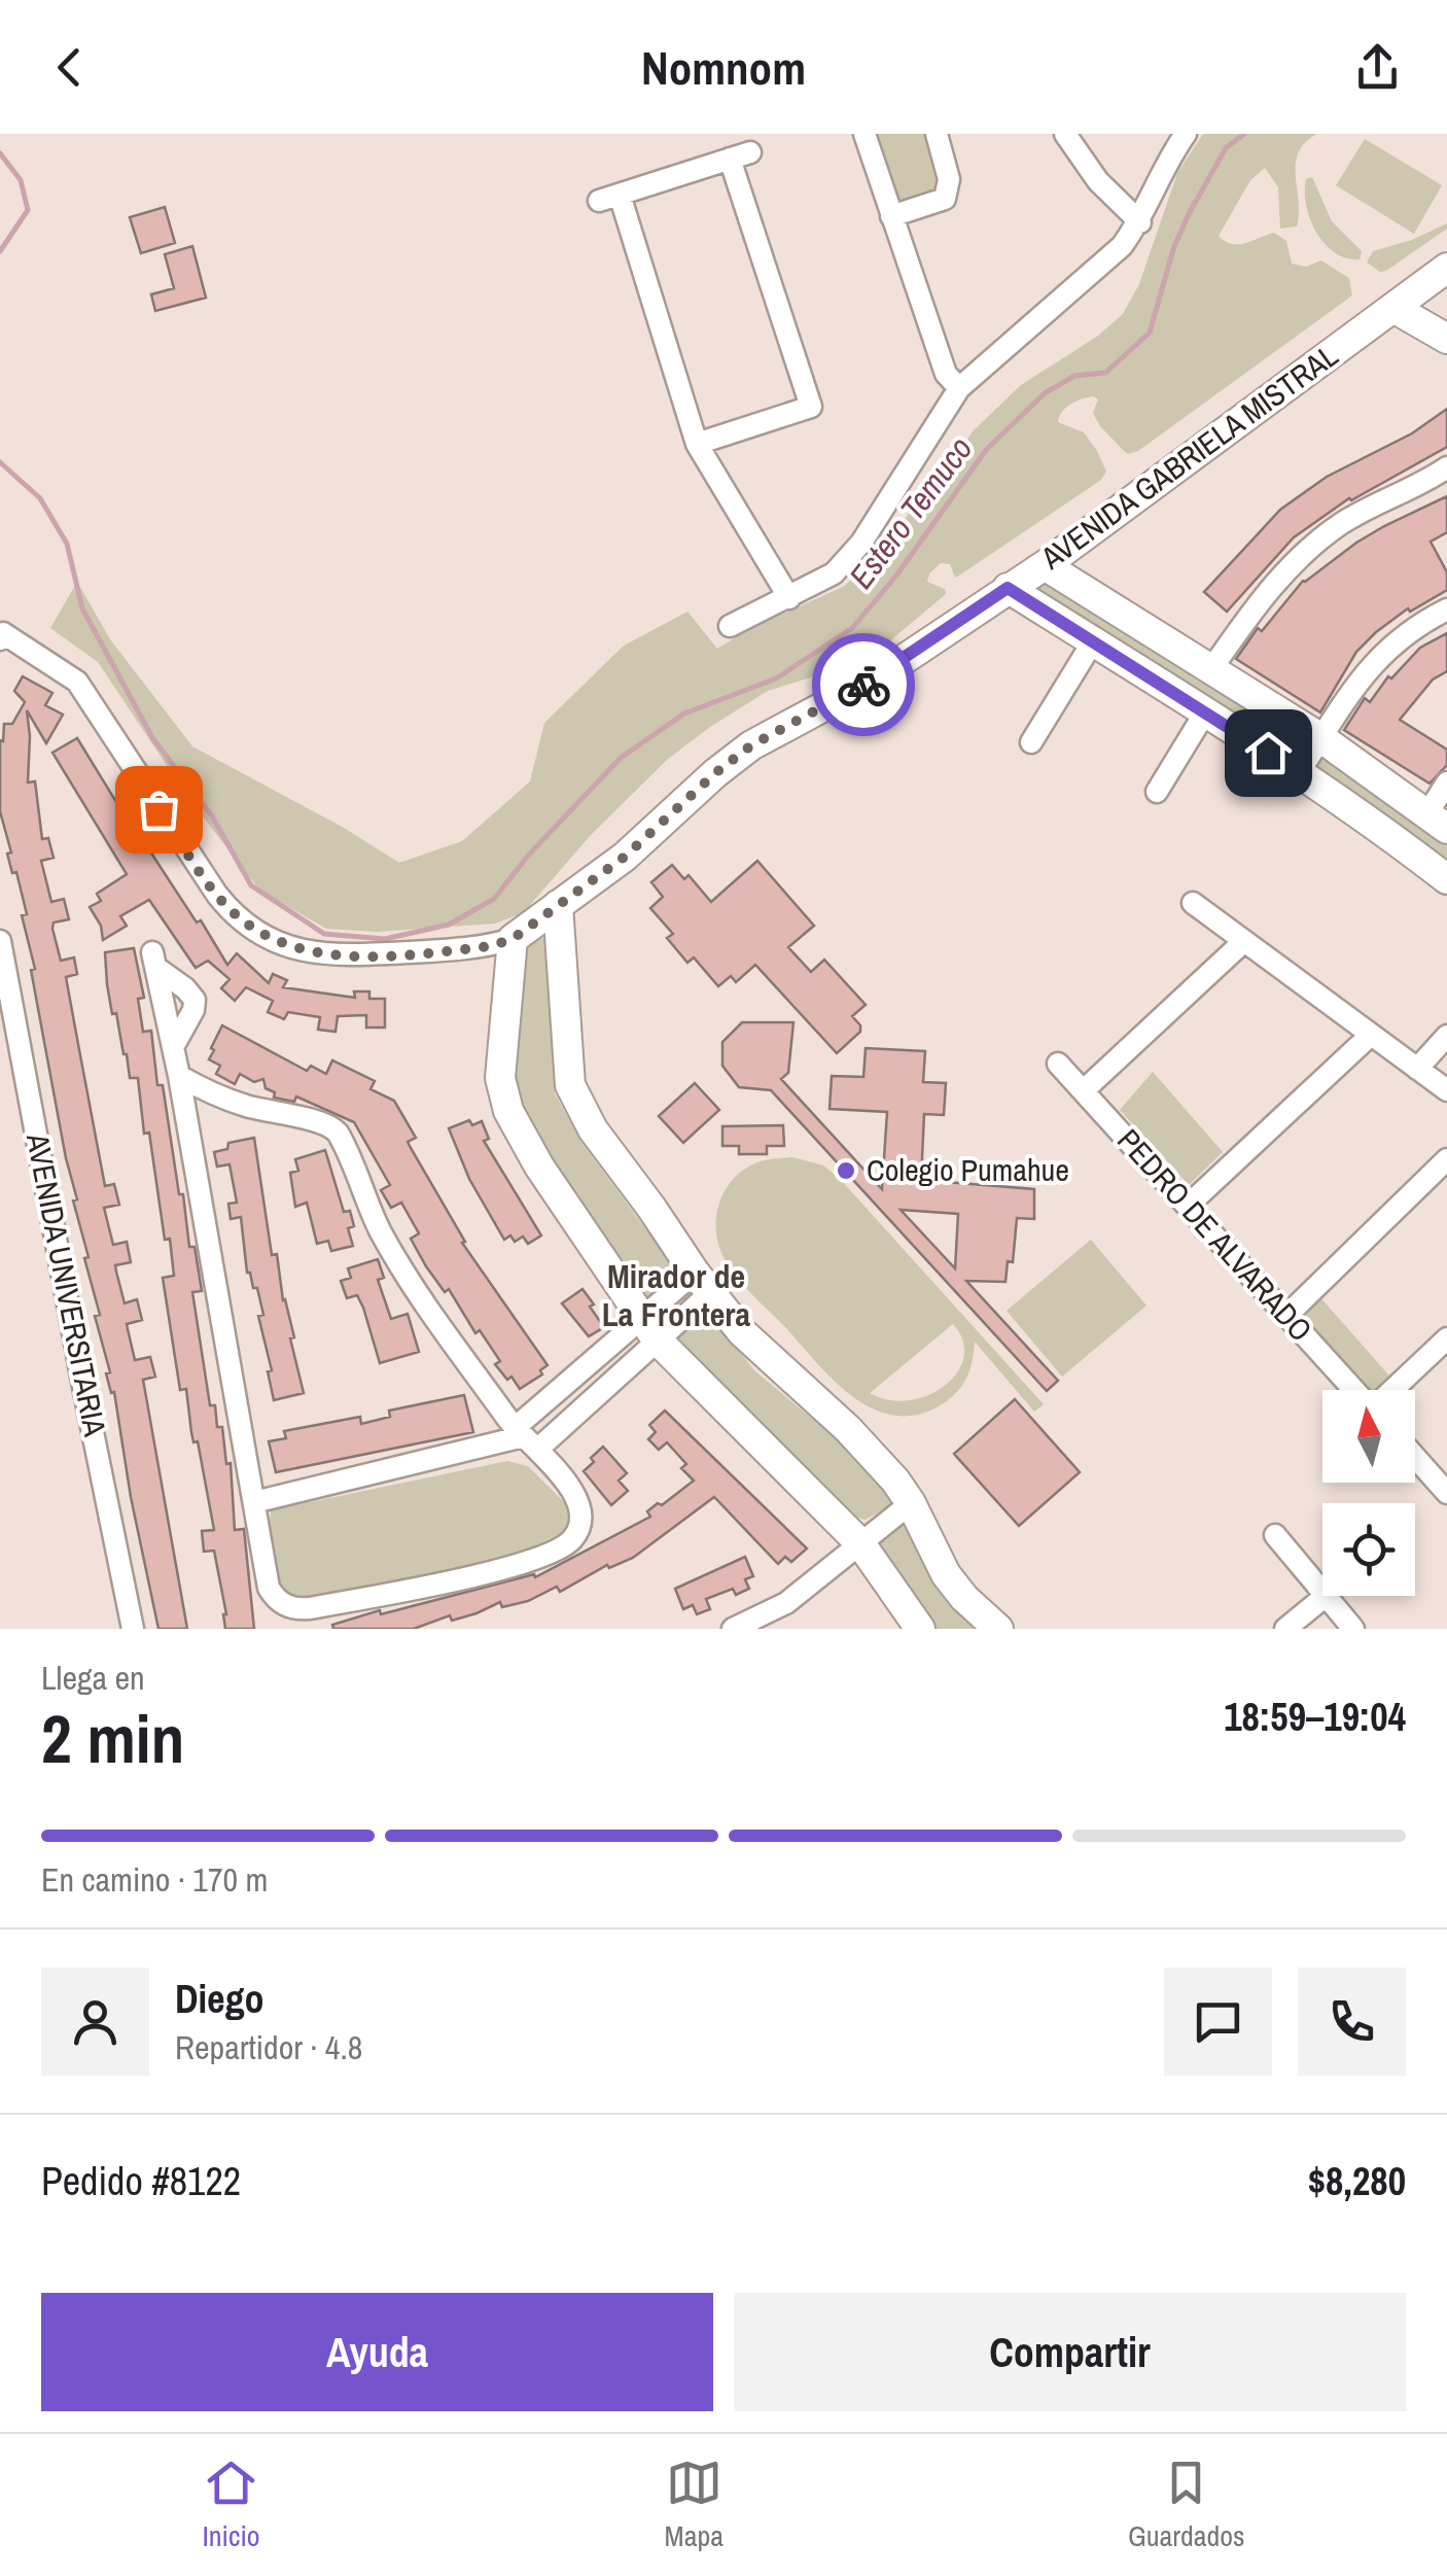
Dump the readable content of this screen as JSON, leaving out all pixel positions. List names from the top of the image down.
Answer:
{
  "streets": {
    "street": ["AVENIDA GABRIELA MISTRAL", "PEDRO DE ALVARADO", "AVENIDA UNIVERSITARIA"]
  },
  "districts": ["Mirador de La Frontera"],
  "water": ["Estero Temuco"],
  "places": ["Colegio Pumahue"],
  "north": "top",
  "page": {
    "header": "Nomnom",
    "heading": ["2 min", "Llega en", "18:59–19:04"],
    "panel": [
      "Diego",
      "Repartidor · 4.8",
      "Pedido #8122",
      "$8,280"
    ],
    "bar": "En camino · 170 m",
    "buttons": ["Ayuda", "Compartir"],
    "tabs": ["Inicio", "Mapa", "Guardados"]
  }
}
